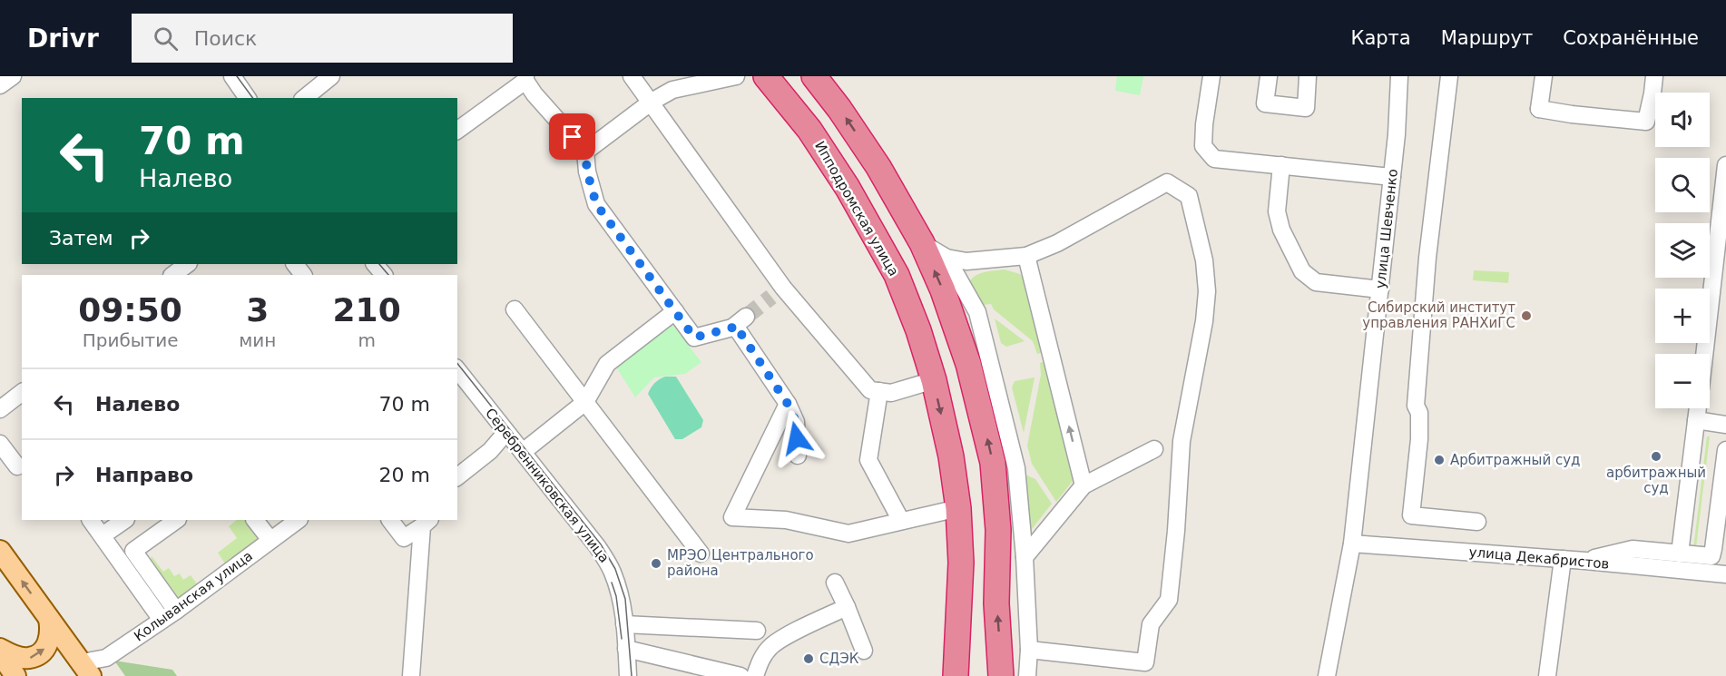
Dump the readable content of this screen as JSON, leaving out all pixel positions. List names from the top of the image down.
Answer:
{
  "streets": {
    "highway": ["Ипподромская улица"],
    "street": [
      "улица Шевченко",
      "Серебренниковская улица",
      "улица Декабристов",
      "Колыванская улица"
    ]
  },
  "crossings": [
    ["улица Шевченко", "улица Декабристов"]
  ],
  "places": [
    "Сибирский институт управления РАНХиГС",
    "арбитражный суд",
    "Арбитражный суд",
    "МРЭО Центрального района",
    "СДЭК"
  ],
  "page": {
    "header": "Drivr",
    "search": "Поиск",
    "nav": ["Карта", "Маршрут", "Сохранённые"],
    "map_buttons": ["+", "−"],
    "turn": ["70 m", "Налево"],
    "then": "Затем",
    "eta": [
      "09:50",
      "Прибытие",
      "3",
      "мин",
      "210",
      "m"
    ],
    "list": [
      {
        "name": "Налево",
        "value": "70 m"
      },
      {
        "name": "Направо",
        "value": "20 m"
      }
    ]
  }
}
